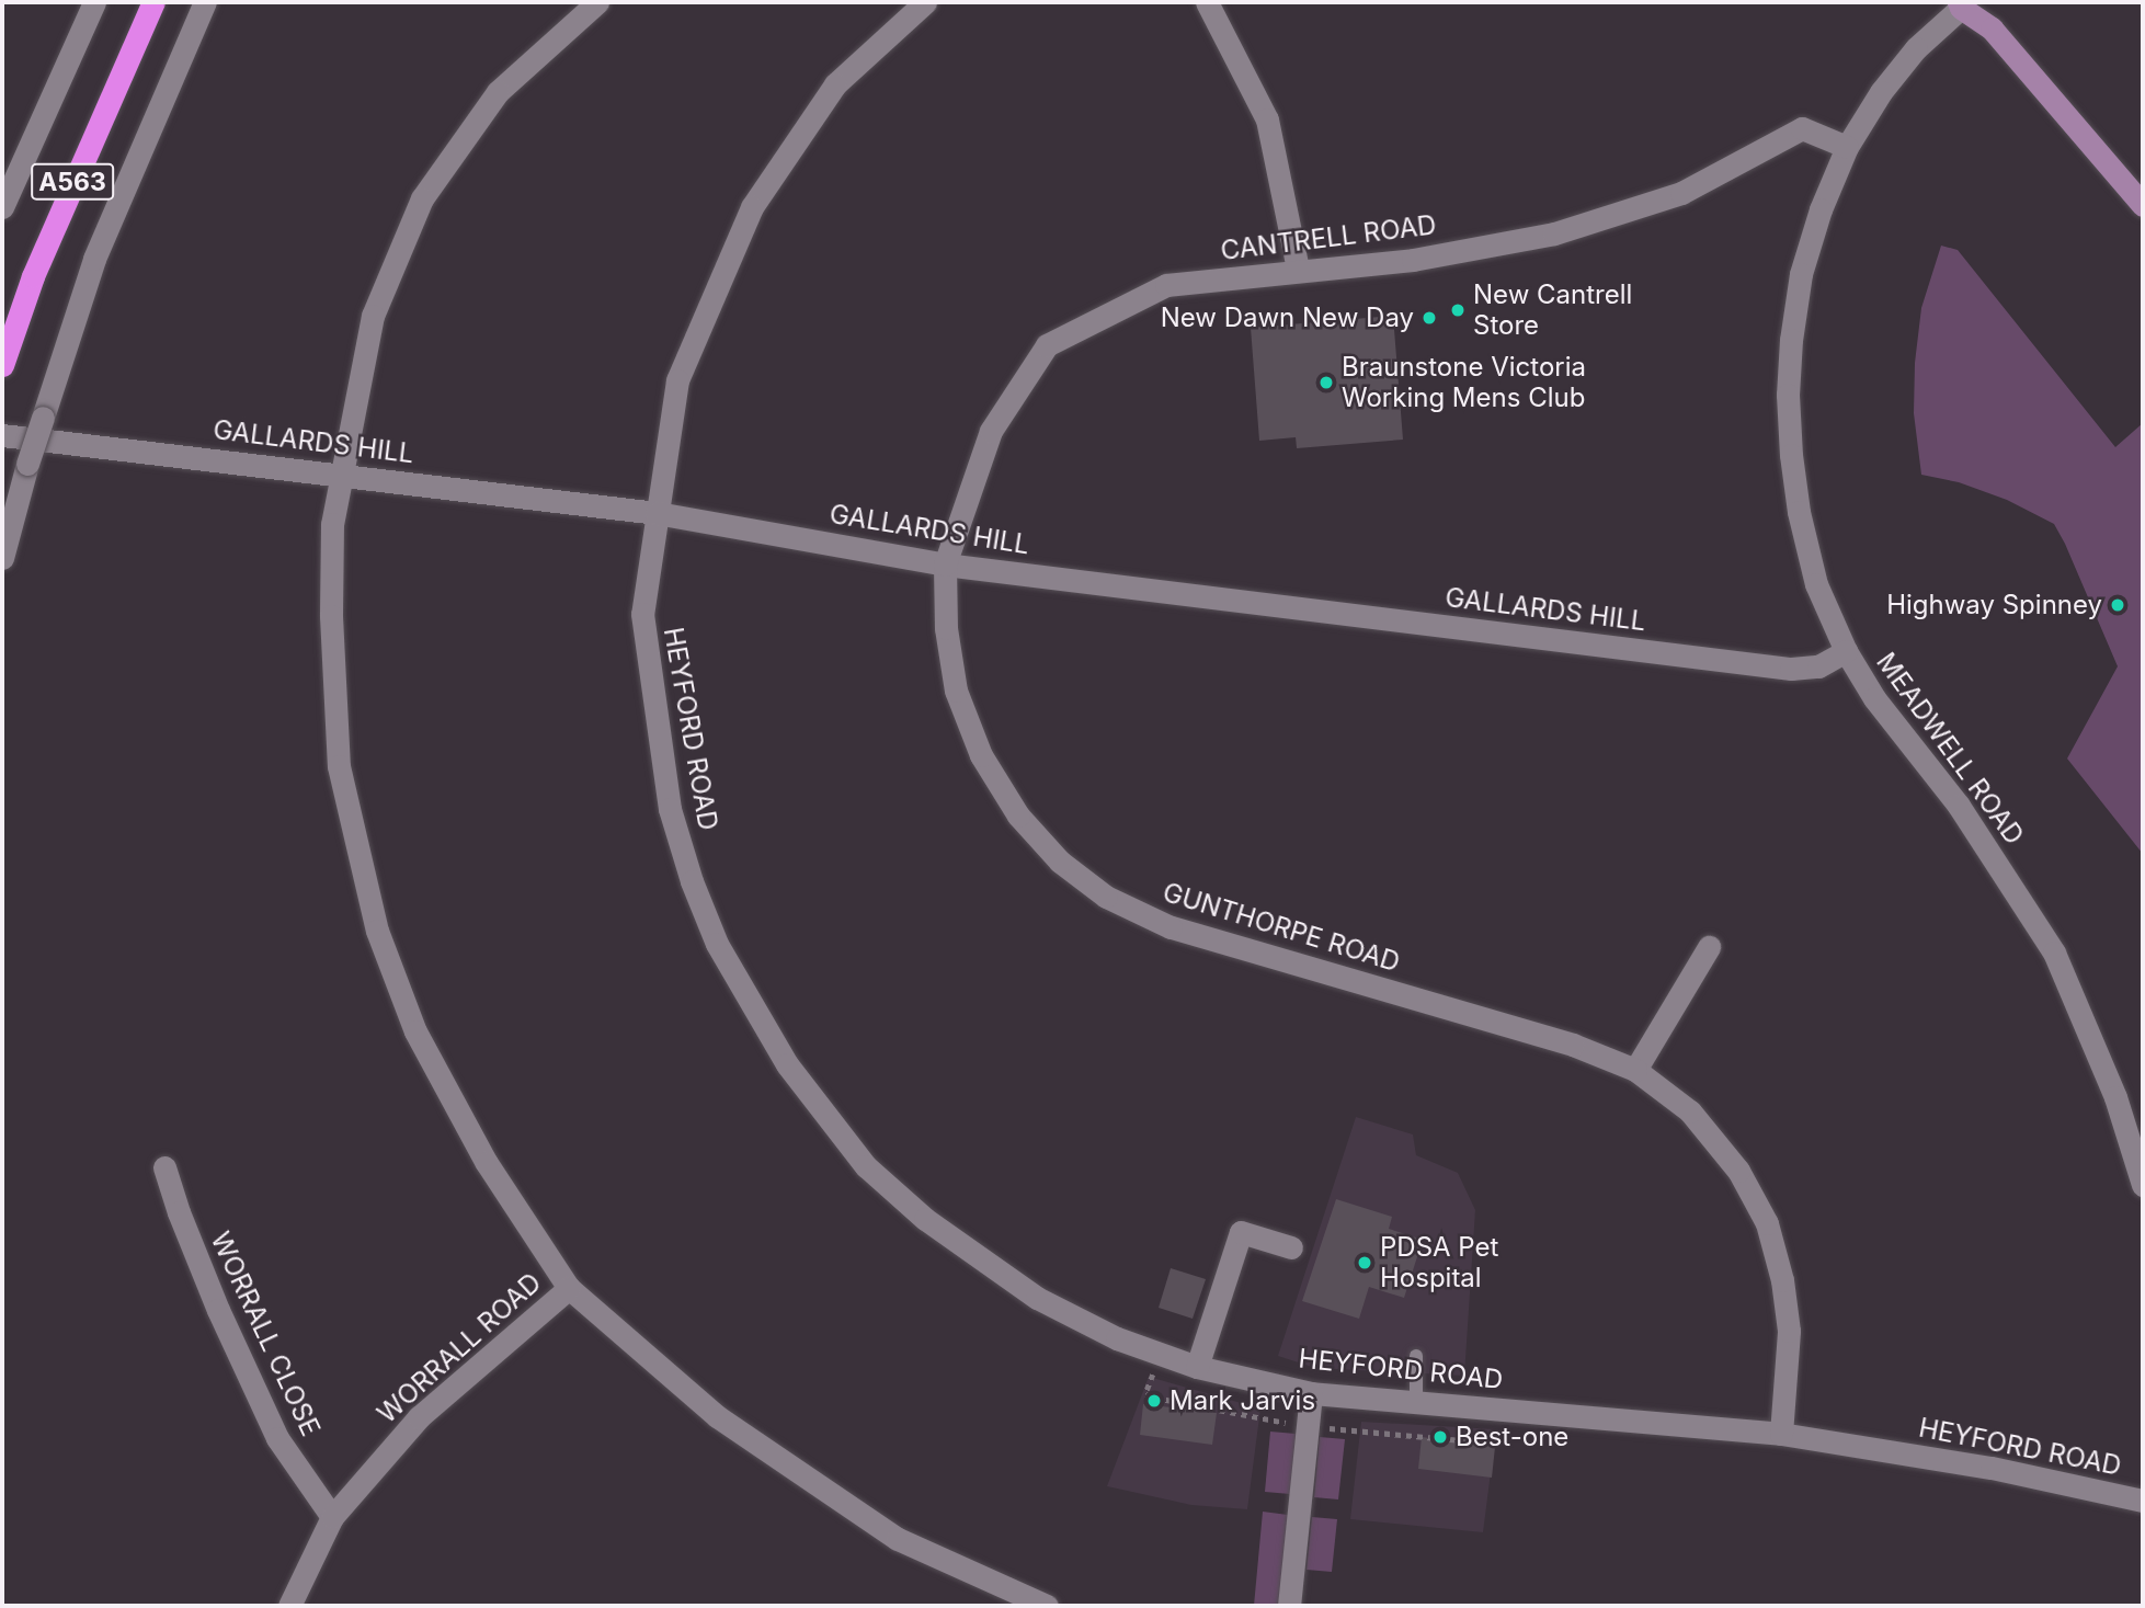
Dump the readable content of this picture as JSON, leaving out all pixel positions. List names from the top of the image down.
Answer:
{
  "streets": {
    "highway": ["A563"],
    "street": [
      "CANTRELL ROAD",
      "GALLARDS HILL",
      "HEYFORD ROAD",
      "MEADWELL ROAD",
      "GUNTHORPE ROAD",
      "WORRALL CLOSE",
      "WORRALL ROAD"
    ]
  },
  "crossings": [
    ["CANTRELL ROAD", "GALLARDS HILL"],
    ["CANTRELL ROAD", "MEADWELL ROAD"],
    ["CANTRELL ROAD", "GUNTHORPE ROAD"],
    ["GALLARDS HILL", "HEYFORD ROAD"],
    ["GALLARDS HILL", "MEADWELL ROAD"],
    ["GALLARDS HILL", "GUNTHORPE ROAD"],
    ["HEYFORD ROAD", "GUNTHORPE ROAD"],
    ["WORRALL CLOSE", "WORRALL ROAD"]
  ],
  "places": [
    "New Cantrell Store",
    "New Dawn New Day",
    "Braunstone Victoria Working Mens Club",
    "Highway Spinney",
    "PDSA Pet Hospital",
    "Mark Jarvis",
    "Best-one"
  ]
}
